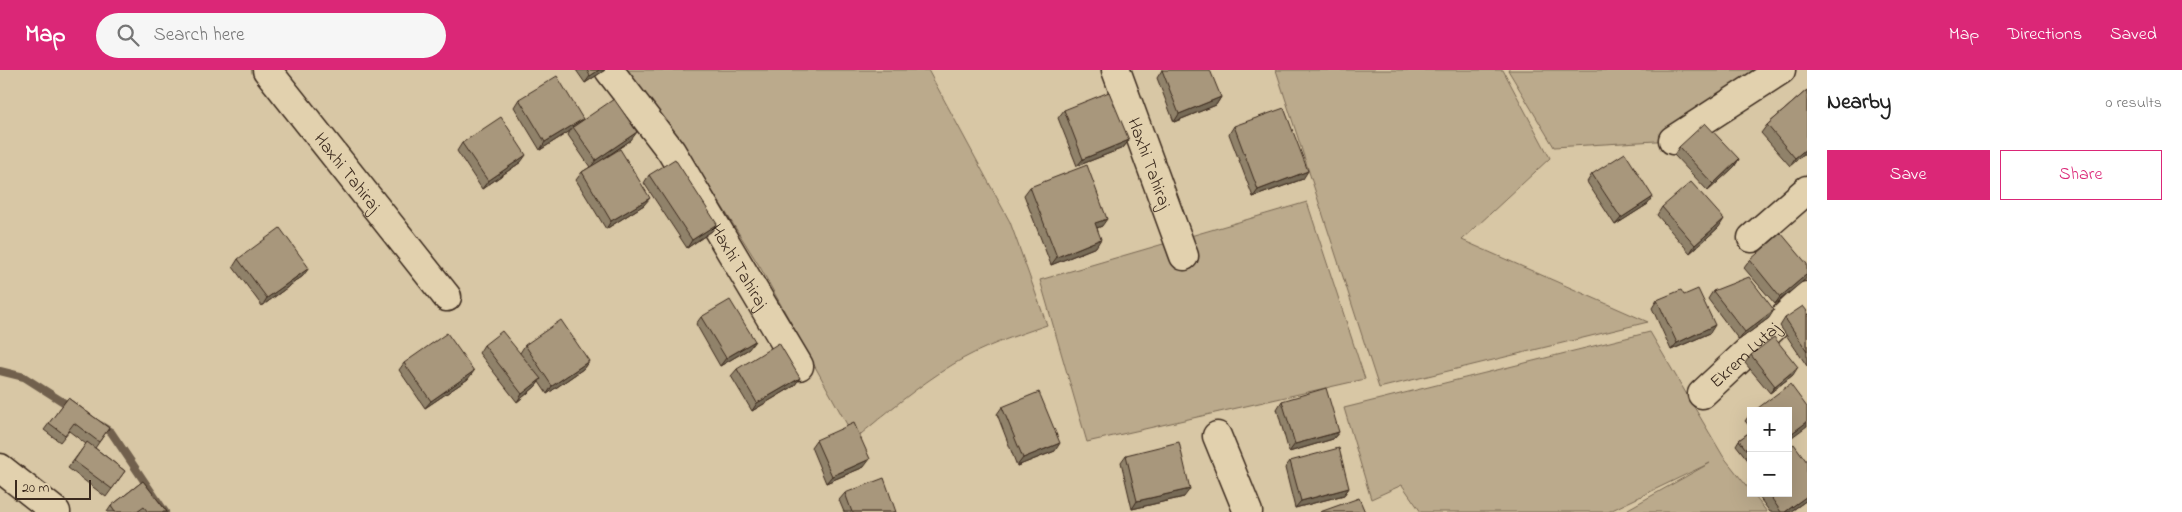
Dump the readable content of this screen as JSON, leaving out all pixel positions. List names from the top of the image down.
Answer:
{
  "streets": {
    "street": ["Haxhi Tahiraj", "Ekrem Lutaj"]
  },
  "scale_bar": "20 m",
  "page": {
    "header": "Map",
    "search": "Search here",
    "nav": ["Map", "Directions", "Saved"],
    "heading": ["Nearby", "0 results"],
    "buttons": ["Save", "Share"],
    "map_buttons": ["+", "−"],
    "scale": "20 m"
  }
}
